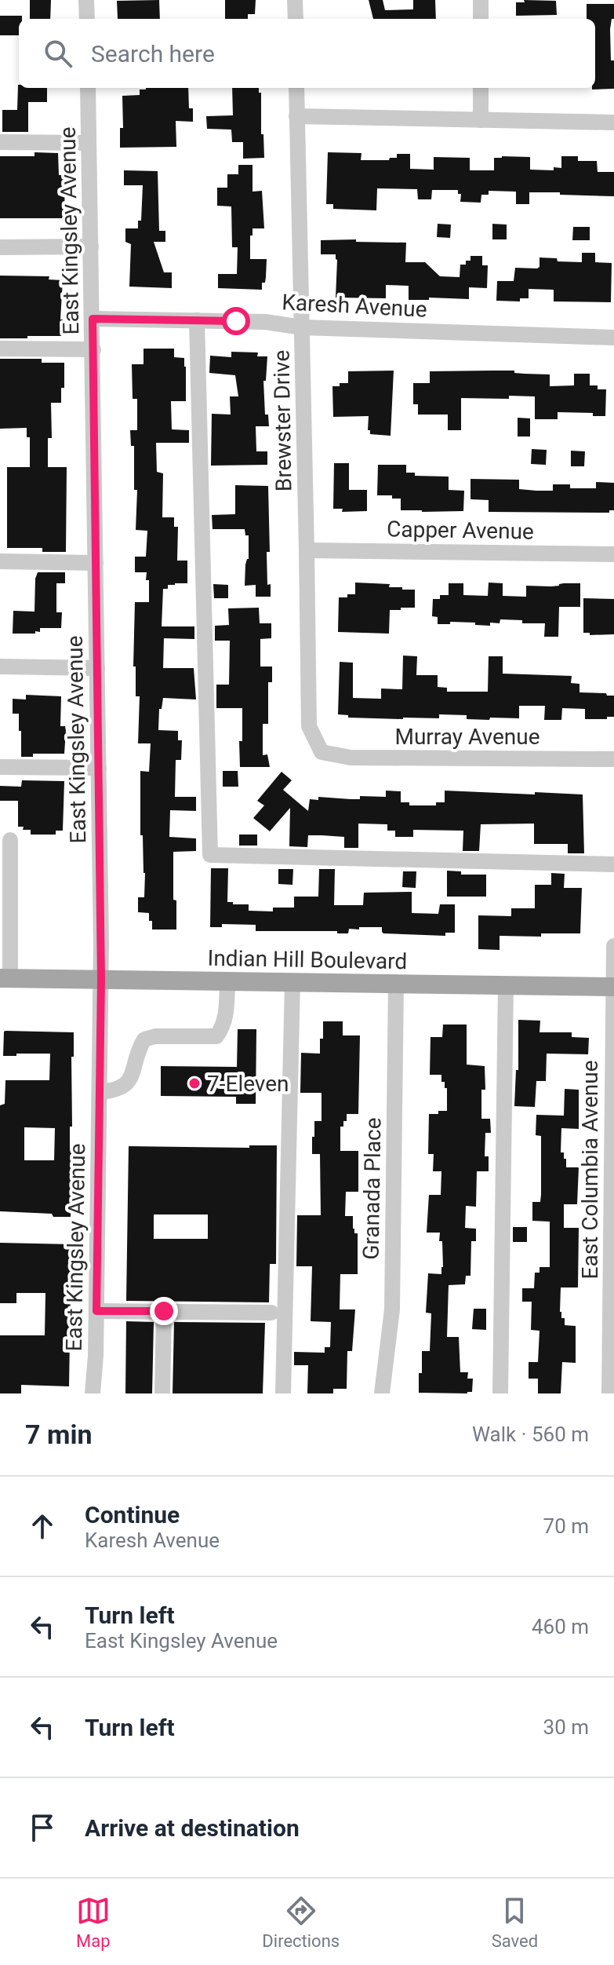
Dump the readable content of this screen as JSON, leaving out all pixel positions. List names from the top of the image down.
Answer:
{
  "streets": {
    "main road": ["Indian Hill Boulevard"],
    "street": [
      "East Kingsley Avenue",
      "Karesh Avenue",
      "Brewster Drive",
      "Capper Avenue",
      "Murray Avenue",
      "East Columbia Avenue",
      "Granada Place"
    ]
  },
  "crossings": [
    ["East Kingsley Avenue", "Karesh Avenue"],
    ["East Kingsley Avenue", "Indian Hill Boulevard"],
    ["Karesh Avenue", "Brewster Drive"],
    ["Brewster Drive", "Capper Avenue"],
    ["Brewster Drive", "Murray Avenue"],
    ["Indian Hill Boulevard", "East Columbia Avenue"],
    ["Indian Hill Boulevard", "Granada Place"]
  ],
  "places": ["7-Eleven"],
  "page": {
    "search": "Search here",
    "heading": ["7 min", "Walk · 560 m"],
    "list": [
      ["Continue", "Karesh Avenue", "70 m"],
      ["Turn left", "East Kingsley Avenue", "460 m"],
      ["Turn left", "30 m"],
      "Arrive at destination"
    ],
    "nav": ["Map", "Directions", "Saved"]
  }
}
